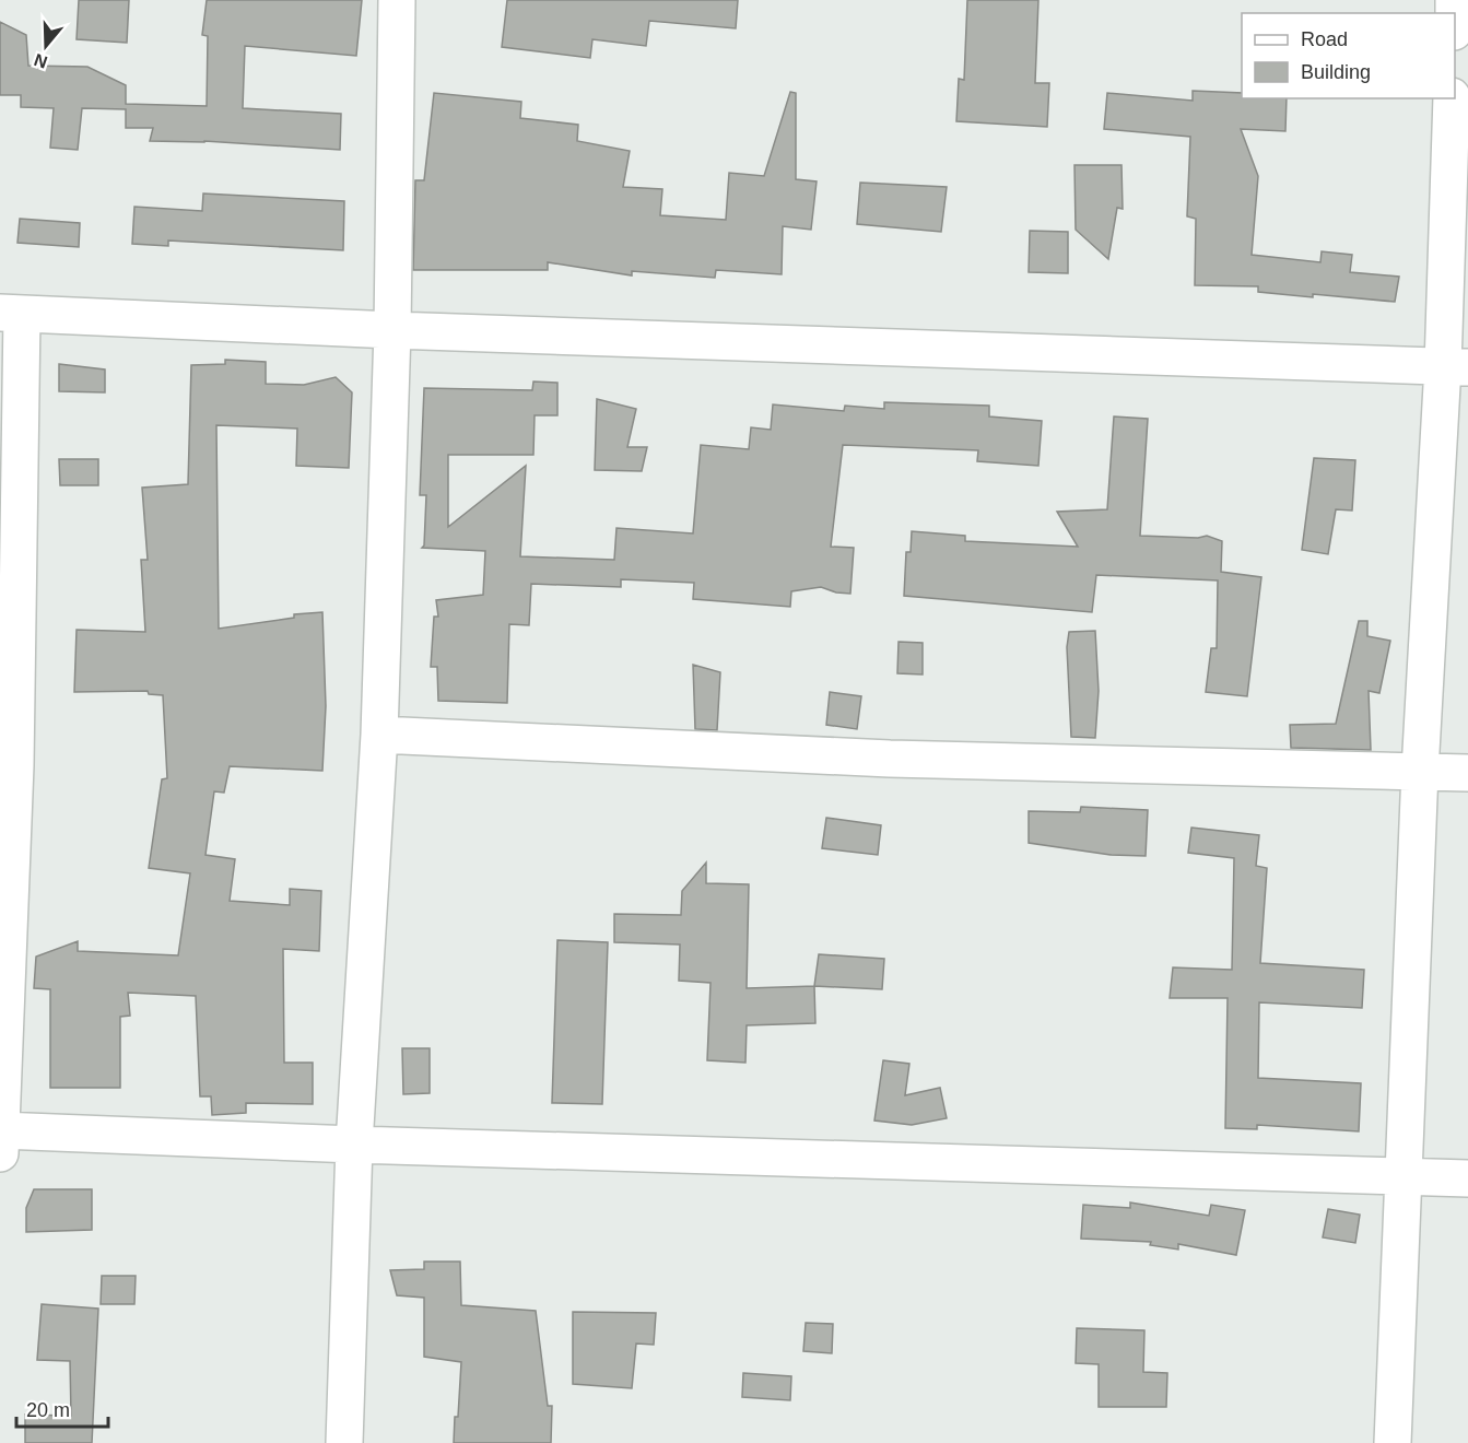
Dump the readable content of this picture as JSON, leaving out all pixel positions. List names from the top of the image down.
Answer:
{
  "legend": ["Road", "Building"],
  "scale_bar": "20 m",
  "north": "bottom"
}
